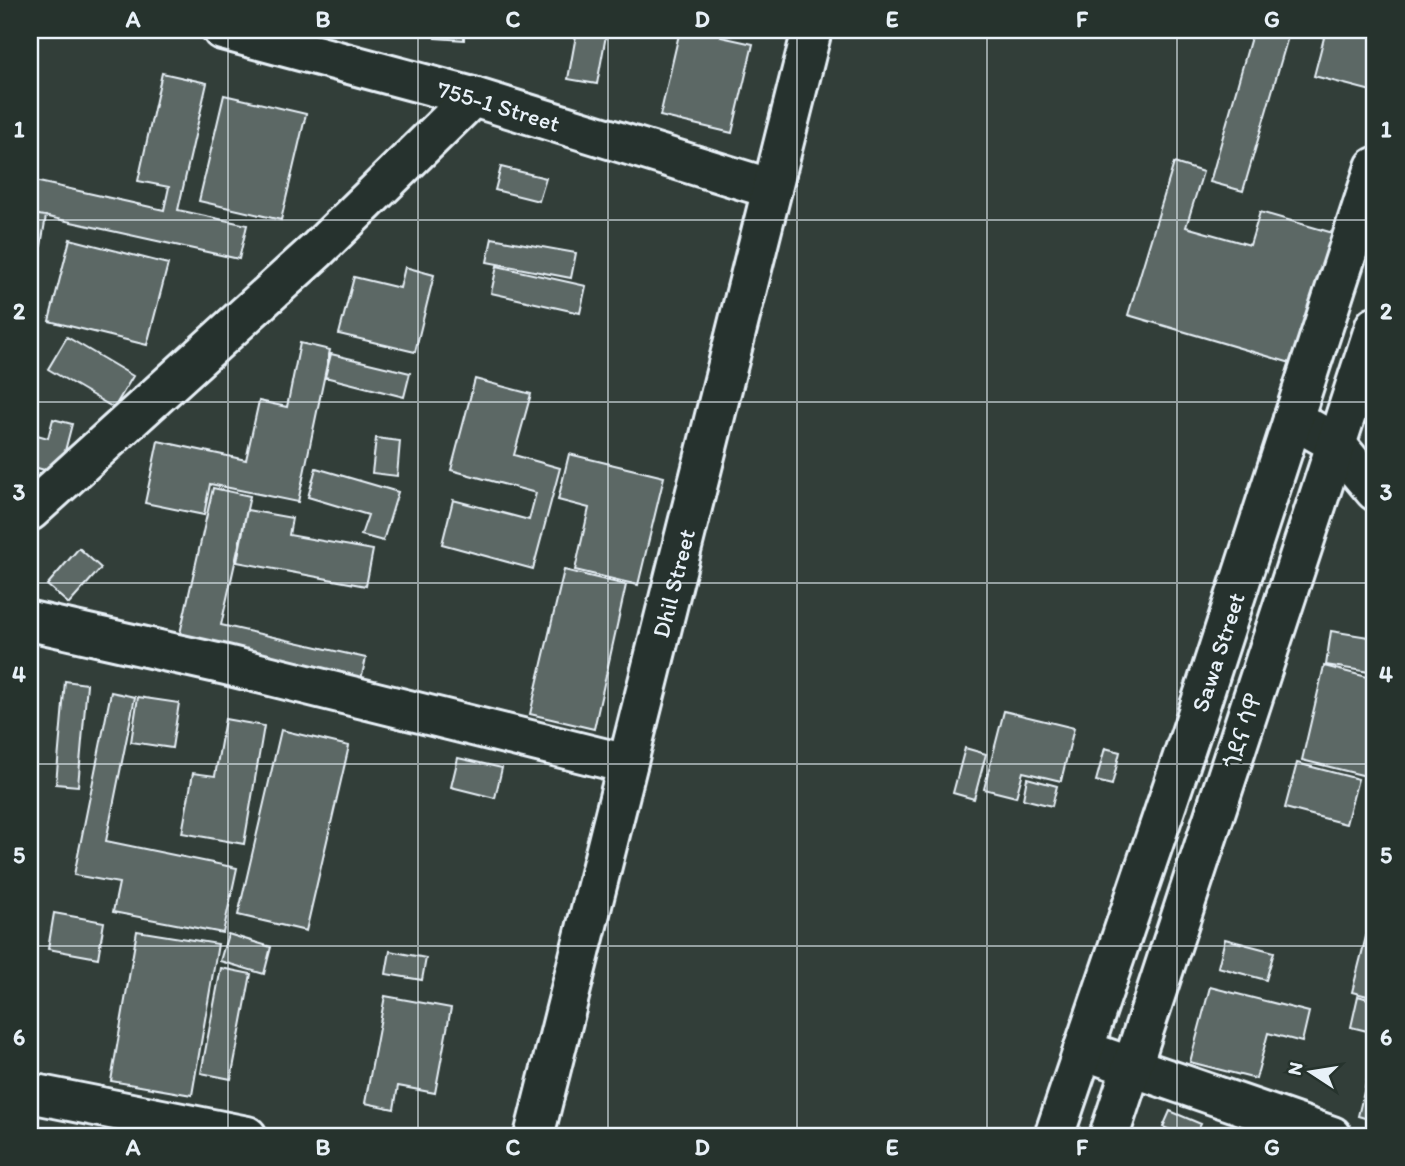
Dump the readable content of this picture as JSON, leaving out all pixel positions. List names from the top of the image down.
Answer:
{
  "streets": {
    "street": [
      "755-1 Street",
      "Dhil Street",
      "Sawa Street",
      "ጎደና ሳዋ"
    ]
  },
  "crossings": [
    ["755-1 Street", "Dhil Street"]
  ],
  "north": "left",
  "grid": {
    "columns": [
      "A",
      "B",
      "C",
      "D",
      "E",
      "F",
      "G"
    ],
    "rows": [
      "1",
      "2",
      "3",
      "4",
      "5",
      "6"
    ]
  }
}
